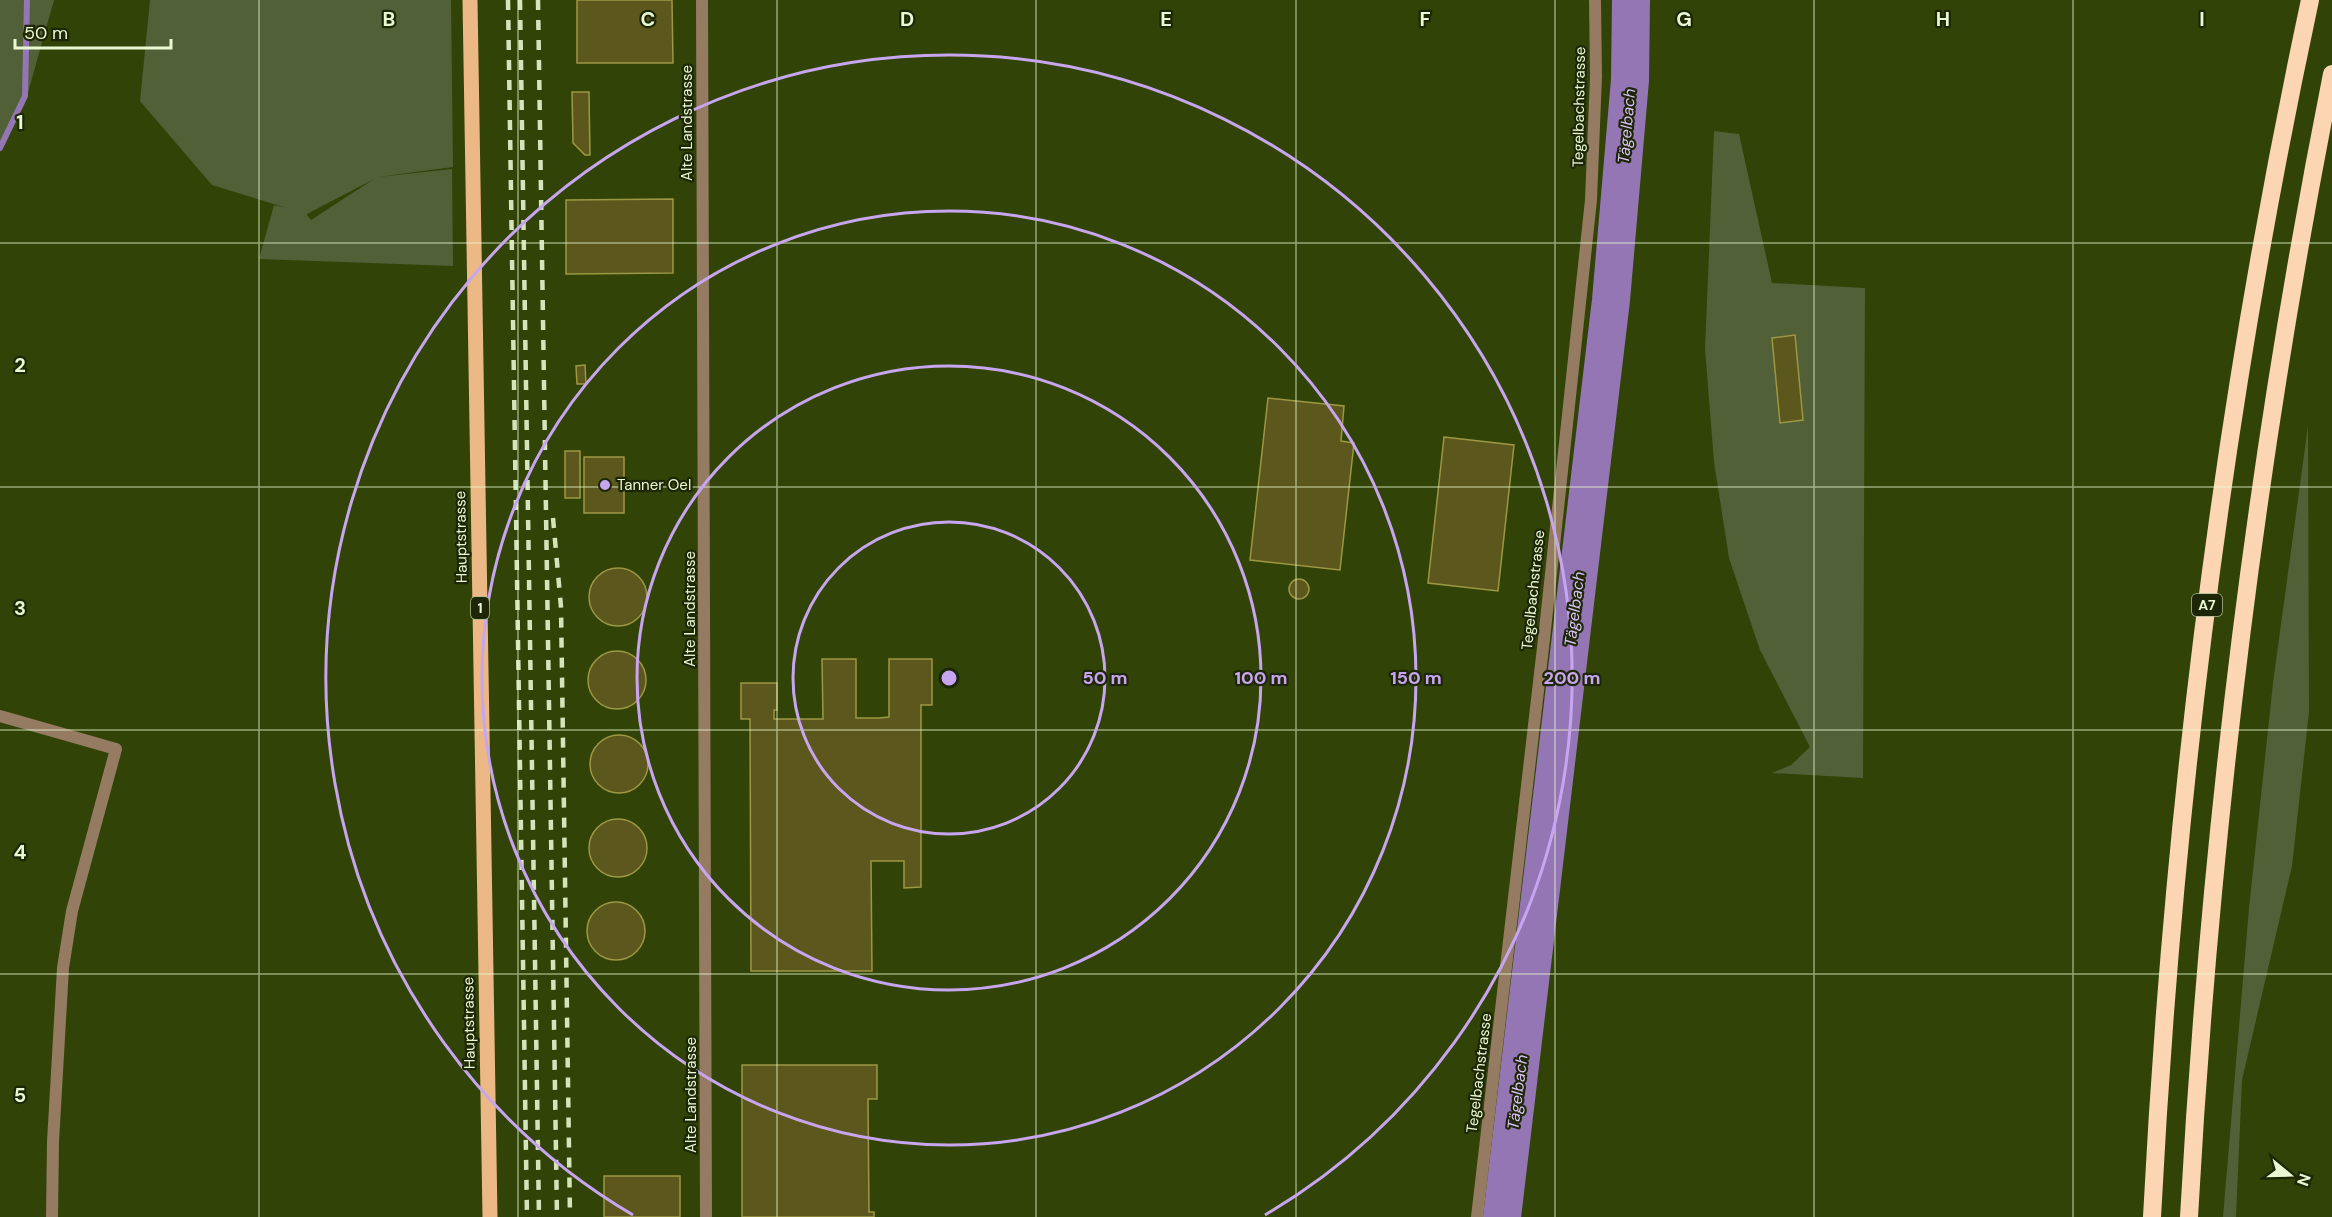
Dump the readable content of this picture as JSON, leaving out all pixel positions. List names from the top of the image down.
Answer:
{
  "streets": {
    "highway": ["A7"],
    "main road": ["Hauptstrasse", "1"],
    "street": ["Tegelbachstrasse", "Alte Landstrasse"]
  },
  "water": ["Tägelbach"],
  "places": ["Tanner Oel"],
  "scale_bar": "50 m",
  "north": "right",
  "grid": {
    "columns": [
      "B",
      "C",
      "D",
      "E",
      "F",
      "G",
      "H",
      "I"
    ],
    "rows": [
      "1",
      "2",
      "3",
      "4",
      "5"
    ]
  },
  "rings": [
    "50 m",
    "100 m",
    "150 m",
    "200 m"
  ]
}
